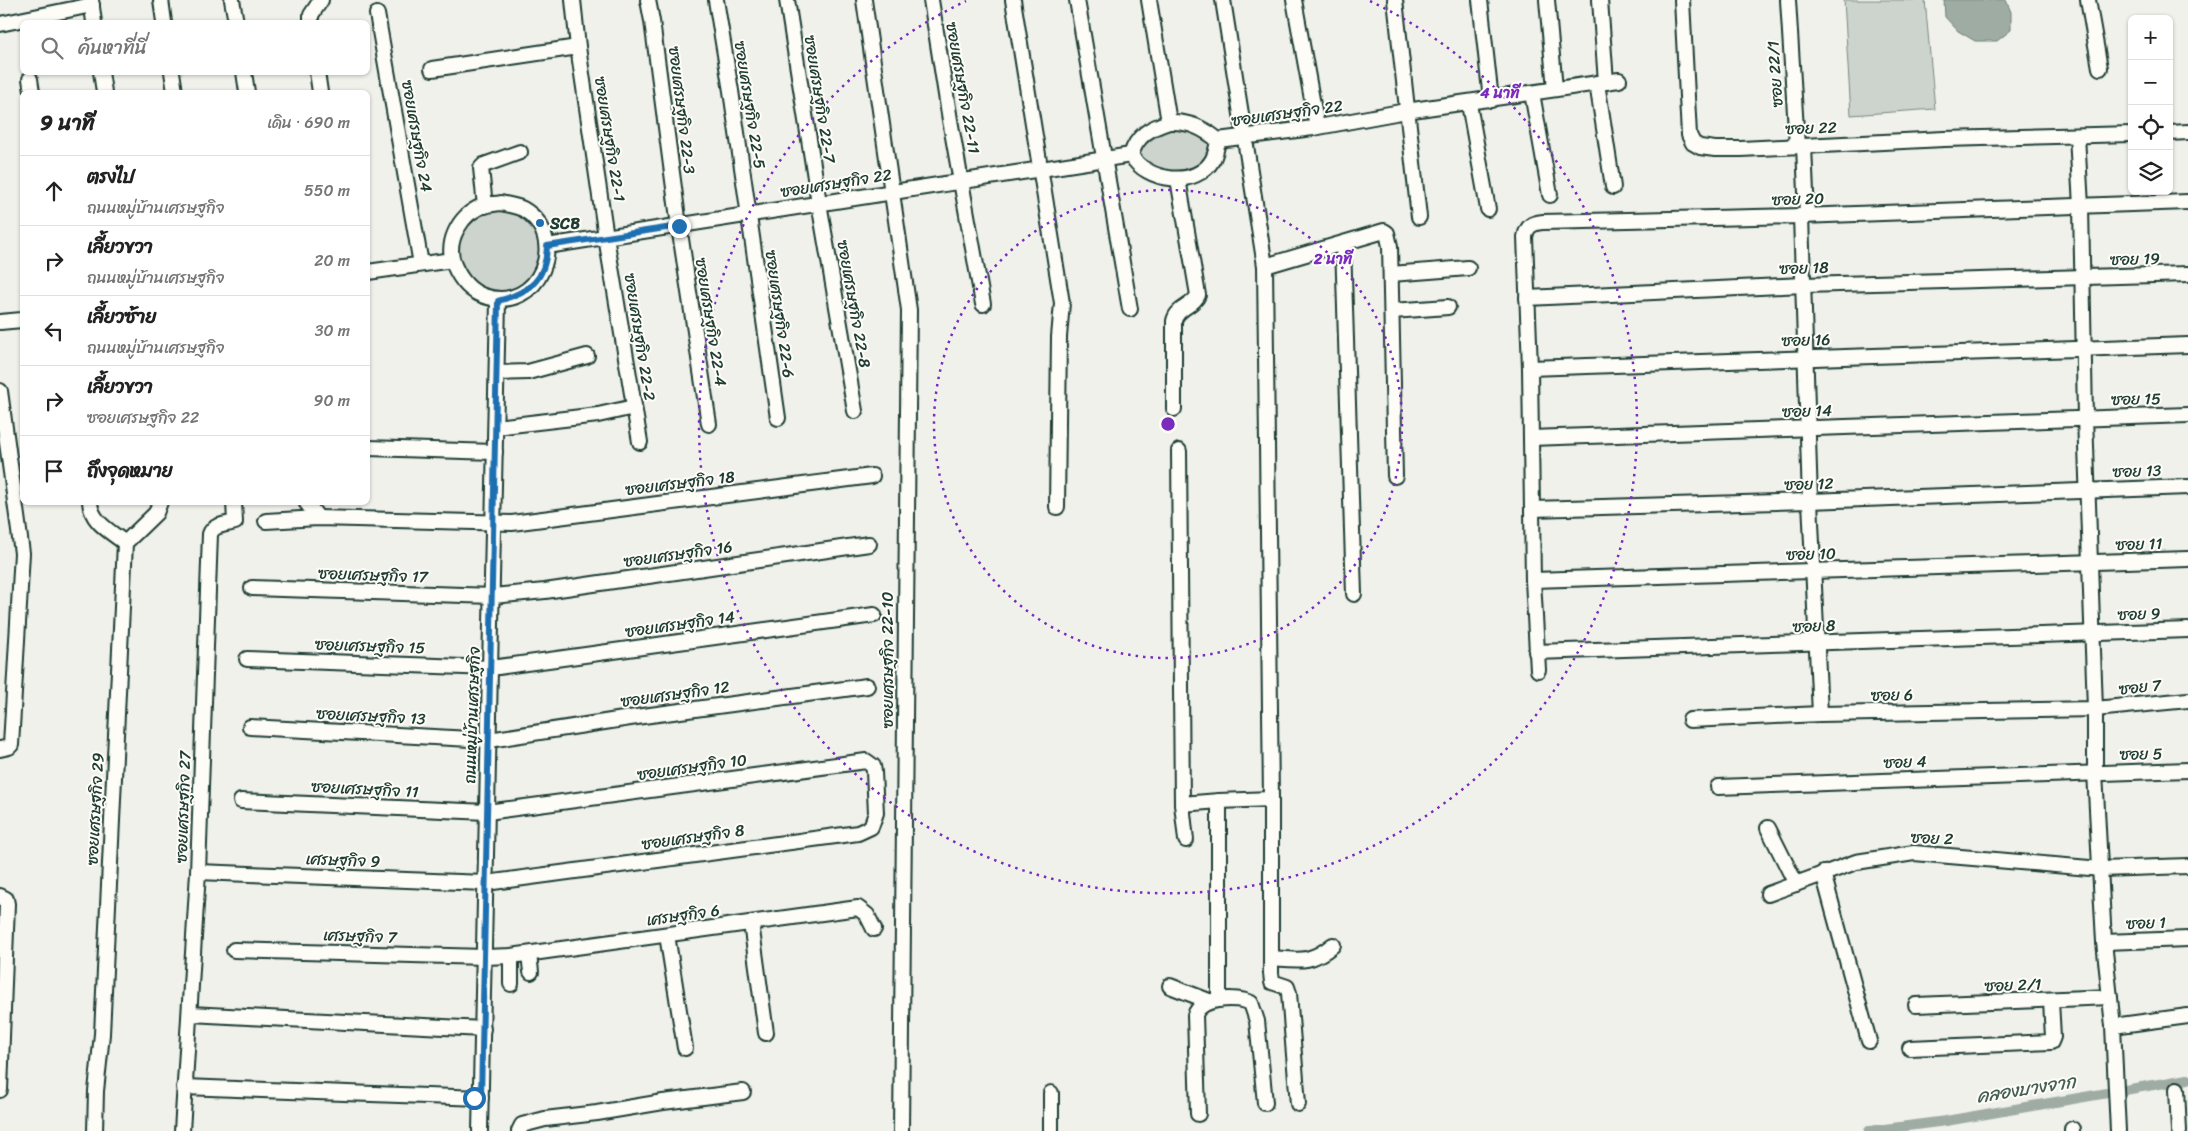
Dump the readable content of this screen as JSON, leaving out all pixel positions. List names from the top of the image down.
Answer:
{
  "streets": {
    "street": [
      "ซอย 22/1",
      "ซอยเศรษฐกิจ 22-11",
      "ซอยเศรษฐกิจ 22-7",
      "ซอยเศรษฐกิจ 22-5",
      "ซอยเศรษฐกิจ 22-3",
      "ซอยเศรษฐกิจ 22",
      "ซอย 22",
      "ซอยเศรษฐกิจ 24",
      "ซอยเศรษฐกิจ 22-1",
      "ซอย 20",
      "ซอย 19",
      "ซอย 18",
      "ซอยเศรษฐกิจ 22-8",
      "ซอยเศรษฐกิจ 22-6",
      "ซอยเศรษฐกิจ 22-4",
      "ซอยเศรษฐกิจ 22-2",
      "ซอย 16",
      "ซอย 15",
      "ซอย 14",
      "ซอย 13",
      "ซอยเศรษฐกิจ 18",
      "ซอย 12",
      "ซอย 11",
      "ซอยเศรษฐกิจ 16",
      "ซอย 10",
      "ซอยเศรษฐกิจ 17",
      "ซอย 9",
      "ซอยเศรษฐกิจ 14",
      "ซอย 8",
      "ซอยเศรษฐกิจ 15",
      "ซอยเศรษฐกิจ 22-10",
      "ซอย 7",
      "ซอยเศรษฐกิจ 12",
      "ซอย 6",
      "ถนนหมู่บ้านเศรษฐกิจ",
      "ซอยเศรษฐกิจ 13",
      "ซอย 5",
      "ซอย 4",
      "ซอยเศรษฐกิจ 10",
      "ซอยเศรษฐกิจ 11",
      "ซอยเศรษฐกิจ 27",
      "ซอยเศรษฐกิจ 29",
      "ซอยเศรษฐกิจ 8",
      "ซอย 2",
      "เศรษฐกิจ 9",
      "เศรษฐกิจ 6",
      "ซอย 1",
      "เศรษฐกิจ 7",
      "ซอย 2/1"
    ]
  },
  "crossings": [
    ["ซอย 22/1", "ซอย 22"],
    ["ซอย 22/1", "ซอย 20"],
    ["ซอย 22/1", "ซอย 18"],
    ["ซอย 22/1", "ซอย 16"],
    ["ซอย 22/1", "ซอย 14"],
    ["ซอย 22/1", "ซอย 12"],
    ["ซอย 22/1", "ซอย 10"],
    ["ซอย 22/1", "ซอย 8"],
    ["ซอย 22/1", "ซอย 6"],
    ["ซอยเศรษฐกิจ 22-11", "ซอยเศรษฐกิจ 22"],
    ["ซอยเศรษฐกิจ 22-7", "ซอยเศรษฐกิจ 22"],
    ["ซอยเศรษฐกิจ 22-7", "ซอยเศรษฐกิจ 22-8"],
    ["ซอยเศรษฐกิจ 22-5", "ซอยเศรษฐกิจ 22"],
    ["ซอยเศรษฐกิจ 22-5", "ซอยเศรษฐกิจ 22-6"],
    ["ซอยเศรษฐกิจ 22-3", "ซอยเศรษฐกิจ 22"],
    ["ซอยเศรษฐกิจ 22-3", "ซอยเศรษฐกิจ 22-4"],
    ["ซอยเศรษฐกิจ 22", "ซอยเศรษฐกิจ 22-1"],
    ["ซอยเศรษฐกิจ 22", "ซอยเศรษฐกิจ 22-8"],
    ["ซอยเศรษฐกิจ 22", "ซอยเศรษฐกิจ 22-6"],
    ["ซอยเศรษฐกิจ 22", "ซอยเศรษฐกิจ 22-4"],
    ["ซอยเศรษฐกิจ 22", "ซอยเศรษฐกิจ 22-2"],
    ["ซอยเศรษฐกิจ 22", "ซอยเศรษฐกิจ 22-10"],
    ["ซอยเศรษฐกิจ 22", "ถนนหมู่บ้านเศรษฐกิจ"],
    ["ซอยเศรษฐกิจ 22-1", "ซอยเศรษฐกิจ 22-2"],
    ["ซอย 20", "ซอย 18"],
    ["ซอย 19", "ซอย 18"],
    ["ซอย 15", "ซอย 14"],
    ["ซอย 13", "ซอย 12"],
    ["ซอยเศรษฐกิจ 18", "ถนนหมู่บ้านเศรษฐกิจ"],
    ["ซอย 11", "ซอย 10"],
    ["ซอยเศรษฐกิจ 16", "ซอยเศรษฐกิจ 17"],
    ["ซอยเศรษฐกิจ 16", "ถนนหมู่บ้านเศรษฐกิจ"],
    ["ซอยเศรษฐกิจ 17", "ถนนหมู่บ้านเศรษฐกิจ"],
    ["ซอย 9", "ซอย 8"],
    ["ซอยเศรษฐกิจ 14", "ซอยเศรษฐกิจ 15"],
    ["ซอยเศรษฐกิจ 14", "ถนนหมู่บ้านเศรษฐกิจ"],
    ["ซอยเศรษฐกิจ 15", "ถนนหมู่บ้านเศรษฐกิจ"],
    ["ซอย 7", "ซอย 6"],
    ["ซอยเศรษฐกิจ 12", "ถนนหมู่บ้านเศรษฐกิจ"],
    ["ซอยเศรษฐกิจ 12", "ซอยเศรษฐกิจ 13"],
    ["ถนนหมู่บ้านเศรษฐกิจ", "ซอยเศรษฐกิจ 13"],
    ["ถนนหมู่บ้านเศรษฐกิจ", "ซอยเศรษฐกิจ 10"],
    ["ถนนหมู่บ้านเศรษฐกิจ", "ซอยเศรษฐกิจ 11"],
    ["ถนนหมู่บ้านเศรษฐกิจ", "ซอยเศรษฐกิจ 8"],
    ["ถนนหมู่บ้านเศรษฐกิจ", "เศรษฐกิจ 9"],
    ["ถนนหมู่บ้านเศรษฐกิจ", "เศรษฐกิจ 6"],
    ["ถนนหมู่บ้านเศรษฐกิจ", "เศรษฐกิจ 7"],
    ["ซอย 5", "ซอย 4"],
    ["ซอยเศรษฐกิจ 10", "ซอยเศรษฐกิจ 11"],
    ["ซอยเศรษฐกิจ 10", "ซอยเศรษฐกิจ 8"],
    ["ซอยเศรษฐกิจ 27", "เศรษฐกิจ 9"],
    ["ซอยเศรษฐกิจ 8", "เศรษฐกิจ 9"],
    ["เศรษฐกิจ 6", "เศรษฐกิจ 7"]
  ],
  "water": ["คลองบางจาก"],
  "places": ["SCB"],
  "page": {
    "map_buttons": ["+", "−"],
    "search": "ค้นหาที่นี่",
    "heading": ["9 นาที", "เดิน · 690 m"],
    "list": [
      ["ตรงไป", "ถนนหมู่บ้านเศรษฐกิจ", "550 m"],
      ["เลี้ยวขวา", "ถนนหมู่บ้านเศรษฐกิจ", "20 m"],
      ["เลี้ยวซ้าย", "ถนนหมู่บ้านเศรษฐกิจ", "30 m"],
      ["เลี้ยวขวา", "ซอยเศรษฐกิจ 22", "90 m"],
      "ถึงจุดหมาย"
    ]
  },
  "rings": ["4 นาที", "2 นาที"]
}
